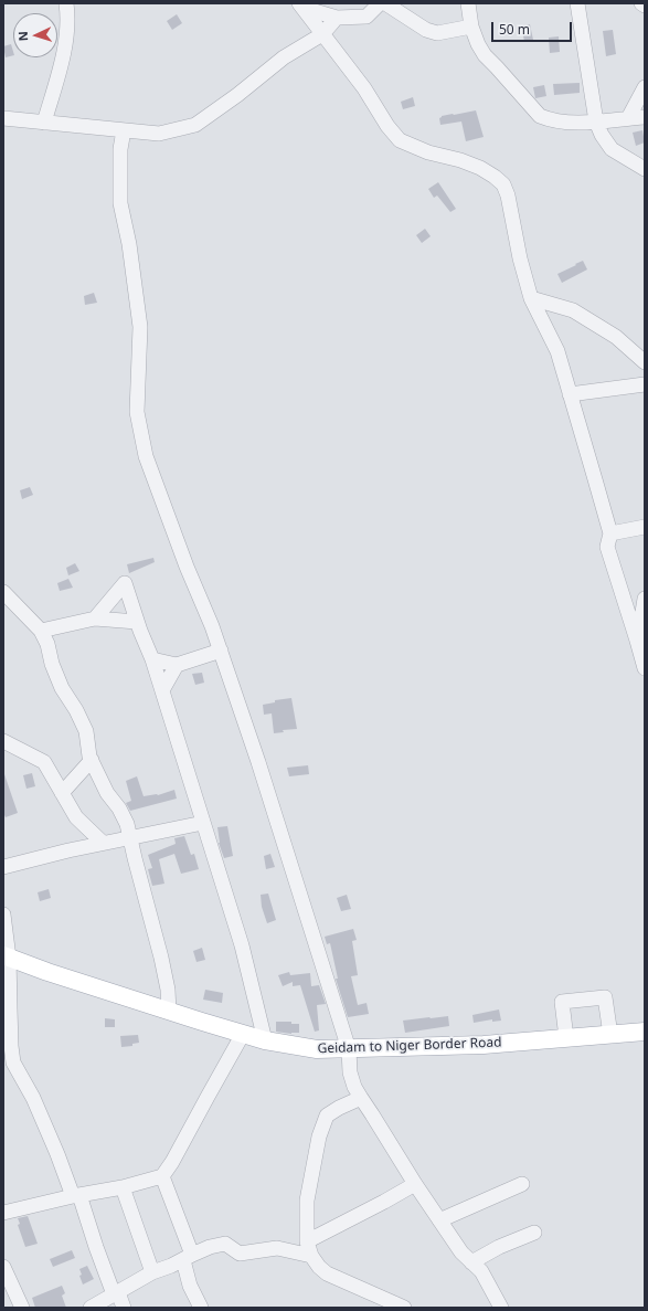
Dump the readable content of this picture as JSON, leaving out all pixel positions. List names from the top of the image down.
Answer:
{
  "streets": {
    "main road": ["Geidam to Niger Border Road"]
  },
  "scale_bar": "50 m",
  "north": "left"
}
